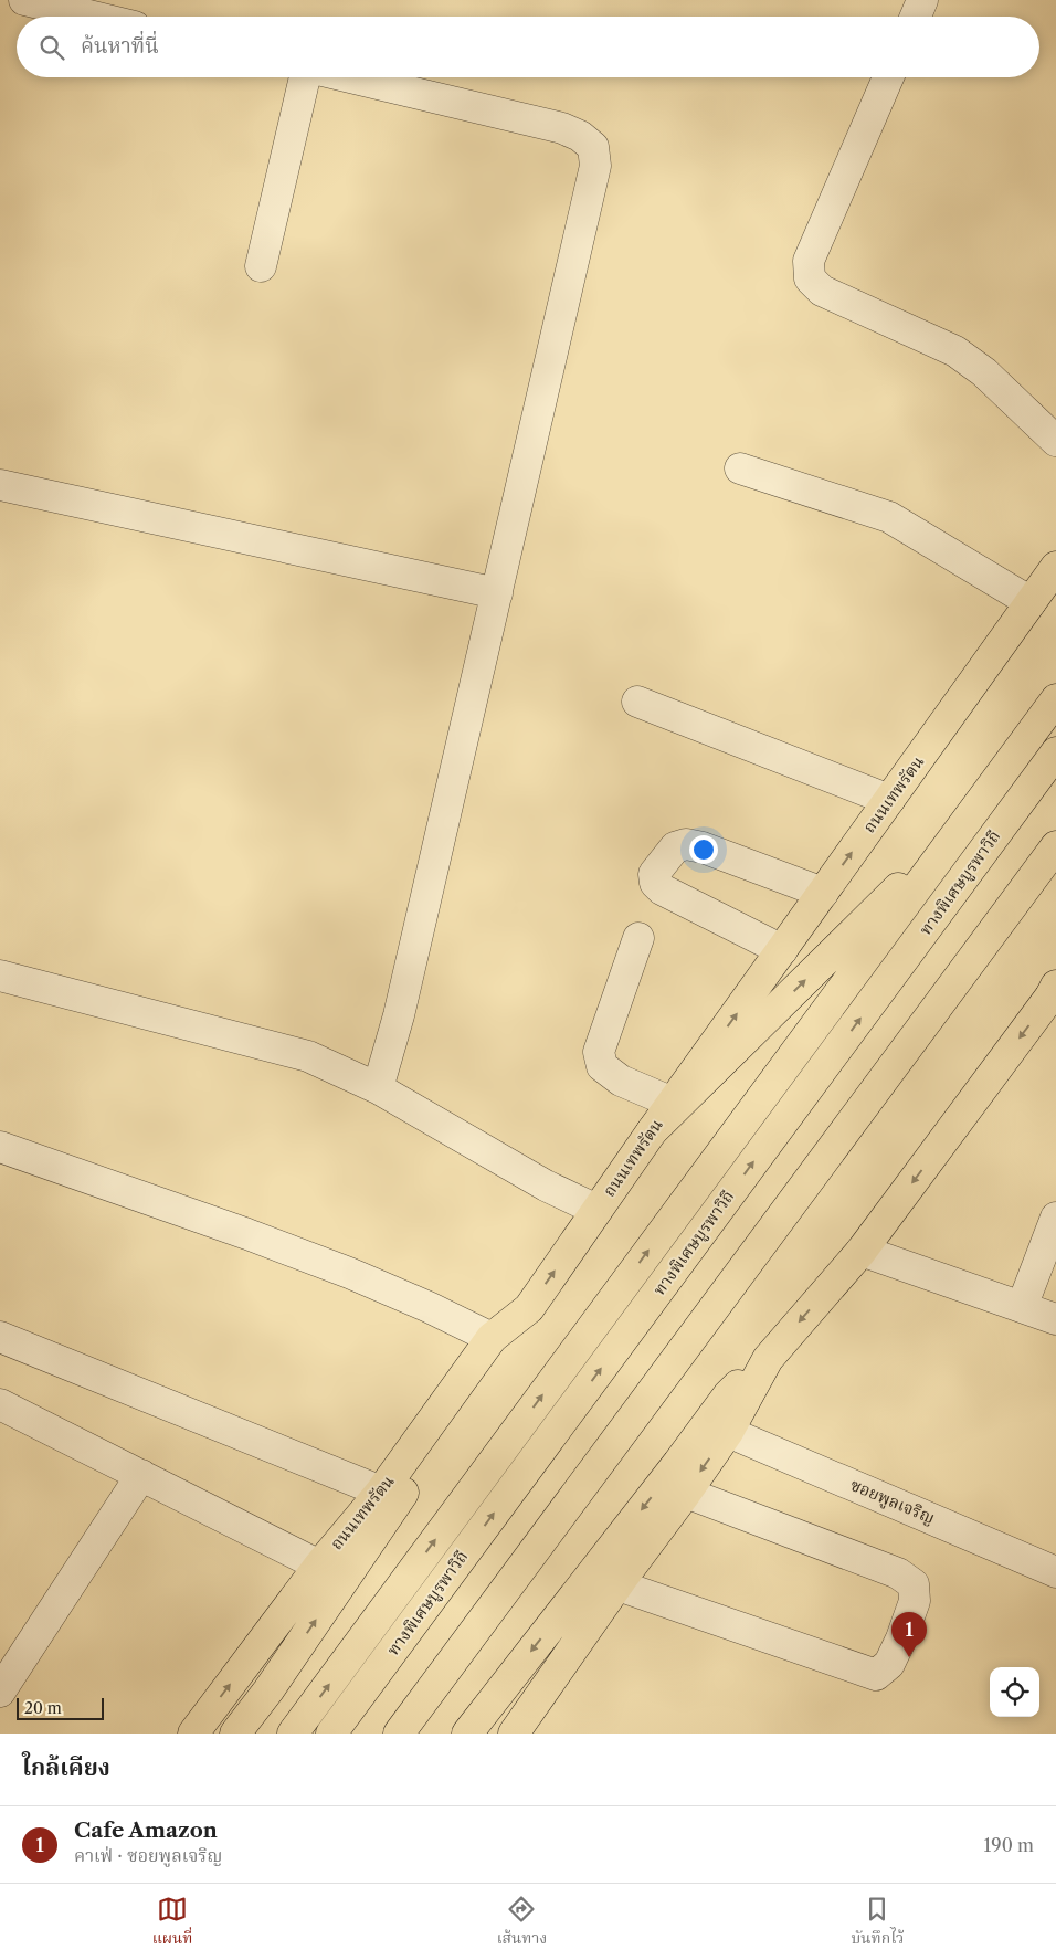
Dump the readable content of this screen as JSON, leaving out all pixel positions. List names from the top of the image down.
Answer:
{
  "streets": {
    "main road": ["ถนนเทพรัตน", "ทางพิเศษบูรพาวิถี"],
    "street": ["ซอยพูลเจริญ"]
  },
  "scale_bar": "20 m",
  "page": {
    "search": "ค้นหาที่นี่",
    "pins": "1",
    "scale": "20 m",
    "heading": "ใกล้เคียง",
    "list": [
      {
        "mark": "1",
        "name": "Cafe Amazon",
        "note": "คาเฟ่ · ซอยพูลเจริญ",
        "value": "190 m"
      }
    ],
    "nav": ["แผนที่", "เส้นทาง", "บันทึกไว้"]
  }
}
